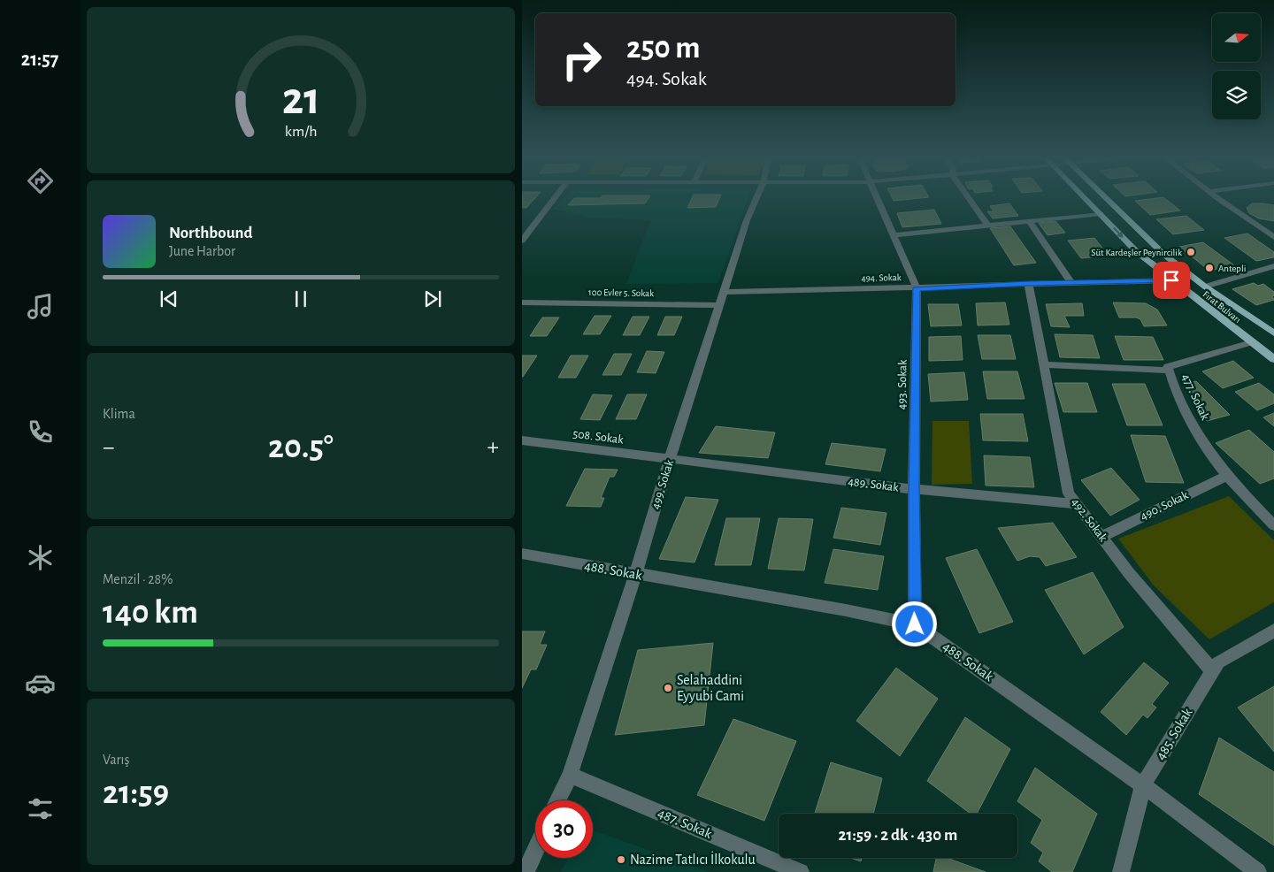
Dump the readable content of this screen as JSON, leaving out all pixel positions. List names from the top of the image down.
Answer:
{
  "streets": {
    "main road": ["Fırat Bulvarı"],
    "street": [
      "494. Sokak",
      "100 Evler 5. Sokak",
      "493. Sokak",
      "477. Sokak",
      "508. Sokak",
      "499. Sokak",
      "489. Sokak",
      "490. Sokak",
      "492. Sokak",
      "488. Sokak",
      "485. Sokak",
      "487. Sokak"
    ]
  },
  "crossings": [
    ["494. Sokak", "Fırat Bulvarı"],
    ["494. Sokak", "493. Sokak"],
    ["494. Sokak", "499. Sokak"],
    ["494. Sokak", "492. Sokak"],
    ["100 Evler 5. Sokak", "499. Sokak"],
    ["Fırat Bulvarı", "477. Sokak"],
    ["493. Sokak", "489. Sokak"],
    ["493. Sokak", "488. Sokak"],
    ["477. Sokak", "490. Sokak"],
    ["508. Sokak", "499. Sokak"],
    ["508. Sokak", "489. Sokak"],
    ["499. Sokak", "489. Sokak"],
    ["499. Sokak", "488. Sokak"],
    ["499. Sokak", "487. Sokak"],
    ["489. Sokak", "492. Sokak"],
    ["490. Sokak", "492. Sokak"],
    ["492. Sokak", "485. Sokak"],
    ["488. Sokak", "485. Sokak"]
  ],
  "places": [
    "Süt Kardeşler Peynircilik",
    "Antepli",
    "Selahaddini Eyyubi Cami",
    "Nazime Tatlıcı İlkokulu"
  ],
  "north": "right",
  "page": {
    "tabs": "21:57",
    "turn": ["250 m", "494. Sokak"],
    "song": ["Northbound", "June Harbor"],
    "tile": [
      "Klima",
      ["Menzil · 28%", "140 km"],
      ["Varış", "21:59"]
    ],
    "heat": ["−", "20.5°", "+"],
    "limit": "30",
    "trip": "21:59 · 2 dk · 430 m",
    "gauge": ["21", "km/h"]
  }
}
